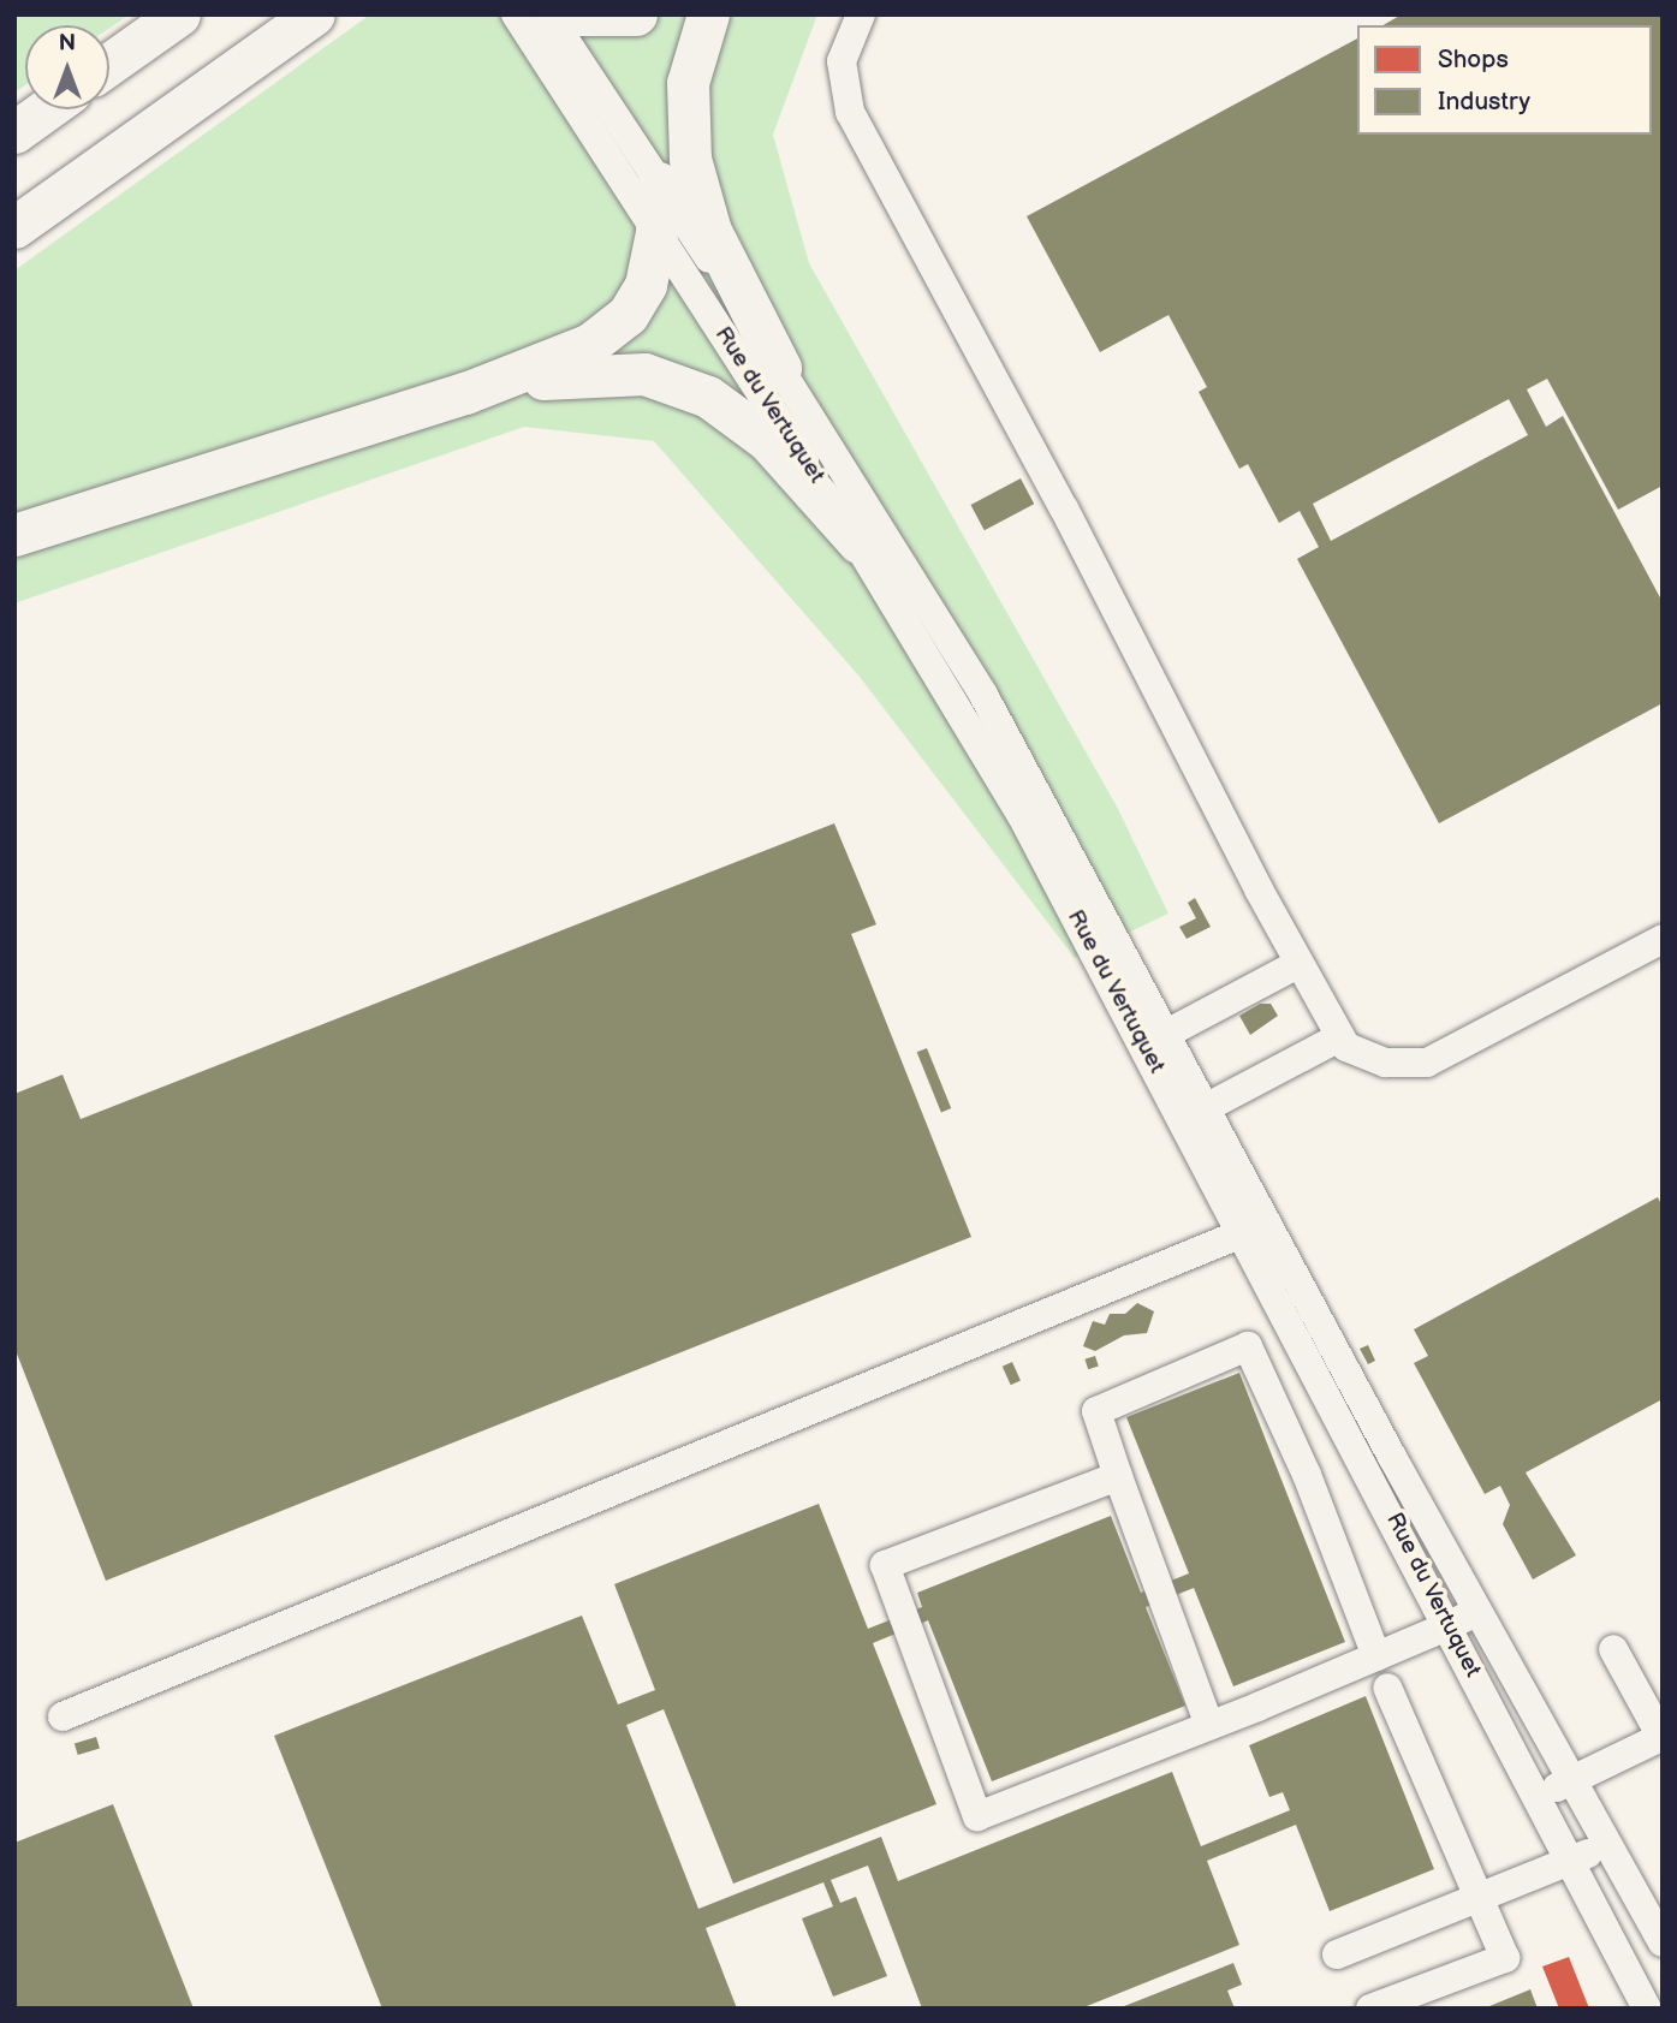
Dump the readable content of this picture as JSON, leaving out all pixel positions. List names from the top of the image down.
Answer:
{
  "streets": {
    "street": ["Rue du Vertuquet"]
  },
  "legend": ["Shops", "Industry"],
  "north": "top"
}
